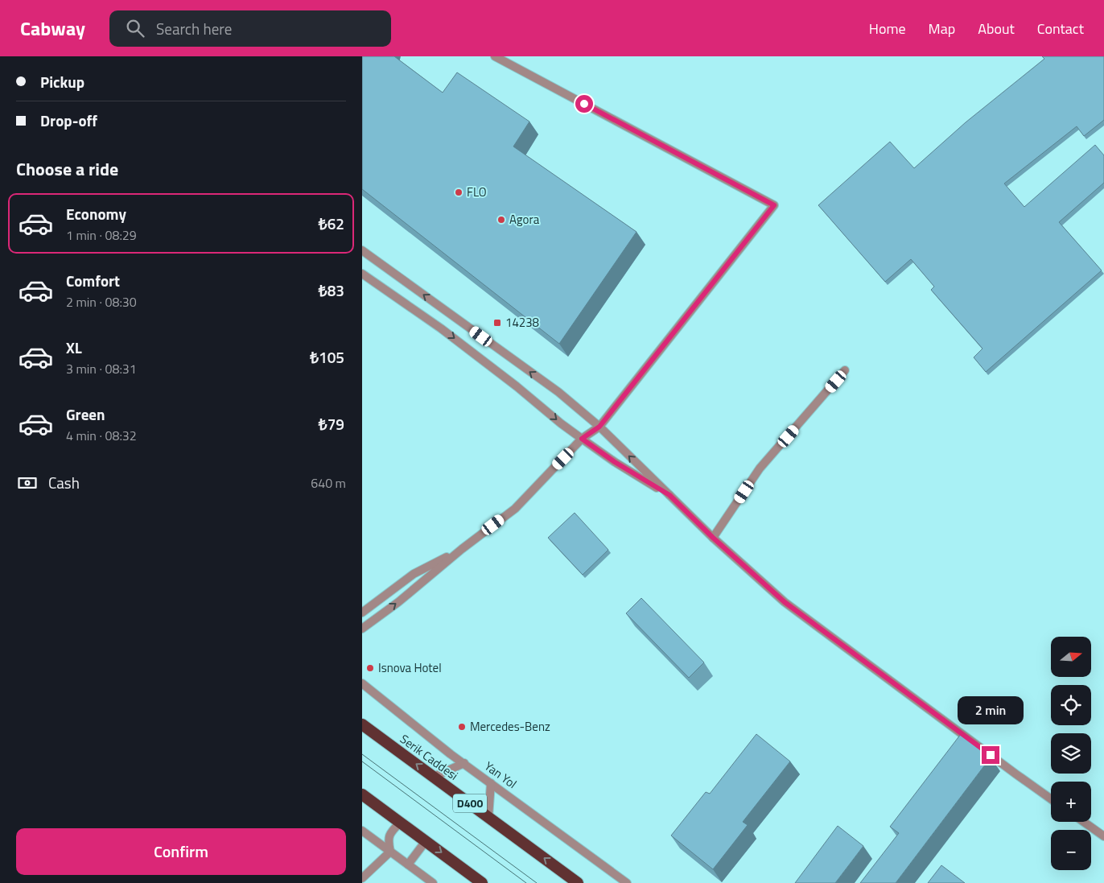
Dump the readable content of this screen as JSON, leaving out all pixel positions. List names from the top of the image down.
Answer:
{
  "streets": {
    "highway": ["Serik Caddesi", "D400"],
    "street": ["Yan Yol"]
  },
  "places": {
    "other": [
      "FLO",
      "Agora",
      "Isnova Hotel",
      "Mercedes-Benz"
    ],
    "transit": ["14238"]
  },
  "north": "right",
  "page": {
    "header": "Cabway",
    "search": "Search here",
    "nav": [
      "Home",
      "Map",
      "About",
      "Contact"
    ],
    "banner": ["Pickup", "Drop-off"],
    "heading": "Choose a ride",
    "list": [
      {
        "name": "Economy",
        "note": "1 min · 08:29",
        "value": "₺62"
      },
      {
        "name": "Comfort",
        "note": "2 min · 08:30",
        "value": "₺83"
      },
      {
        "name": "XL",
        "note": "3 min · 08:31",
        "value": "₺105"
      },
      {
        "name": "Green",
        "note": "4 min · 08:32",
        "value": "₺79"
      }
    ],
    "pay": ["Cash", "640 m"],
    "map_buttons": ["+", "−"],
    "bubble": "2 min",
    "buttons": "Confirm"
  }
}
